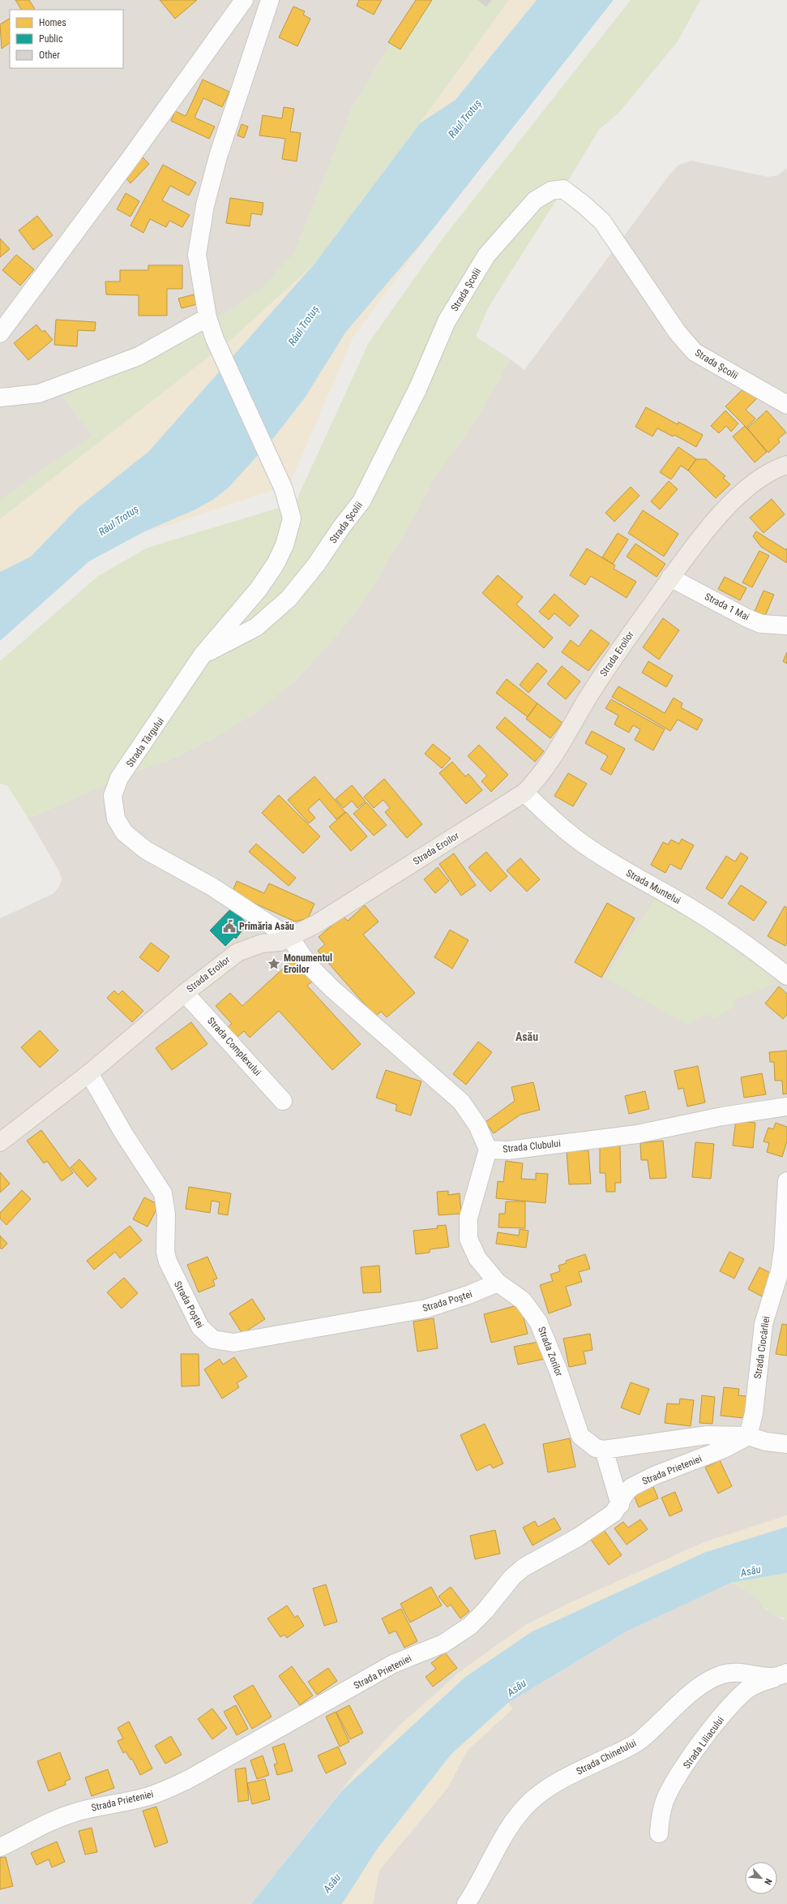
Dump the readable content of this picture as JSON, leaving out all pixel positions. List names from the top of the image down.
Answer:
{
  "streets": {
    "main road": ["Strada Eroilor"],
    "street": [
      "Strada Școlii",
      "Strada 1 Mai",
      "Strada Târgului",
      "Strada Muntelui",
      "Strada Complexului",
      "Strada Clubului",
      "Strada Poștei",
      "Strada Ciocârliei",
      "Strada Zorilor",
      "Strada Prieteniei",
      "Strada Liliacului",
      "Strada Chinetului"
    ]
  },
  "crossings": [
    ["Strada Școlii", "Strada Târgului"],
    ["Strada 1 Mai", "Strada Eroilor"],
    ["Strada Eroilor", "Strada Târgului"],
    ["Strada Eroilor", "Strada Muntelui"],
    ["Strada Eroilor", "Strada Complexului"],
    ["Strada Eroilor", "Strada Clubului"],
    ["Strada Eroilor", "Strada Poștei"],
    ["Strada Târgului", "Strada Clubului"],
    ["Strada Clubului", "Strada Zorilor"],
    ["Strada Poștei", "Strada Zorilor"],
    ["Strada Ciocârliei", "Strada Prieteniei"],
    ["Strada Liliacului", "Strada Chinetului"]
  ],
  "districts": ["Asău"],
  "water": ["Râul Trotuș", "Asău"],
  "places": {
    "public building": ["Primăria Asău"],
    "place": ["Monumentul Eroilor"]
  },
  "legend": ["Homes", "Public", "Other"],
  "north": "bottom right"
}
